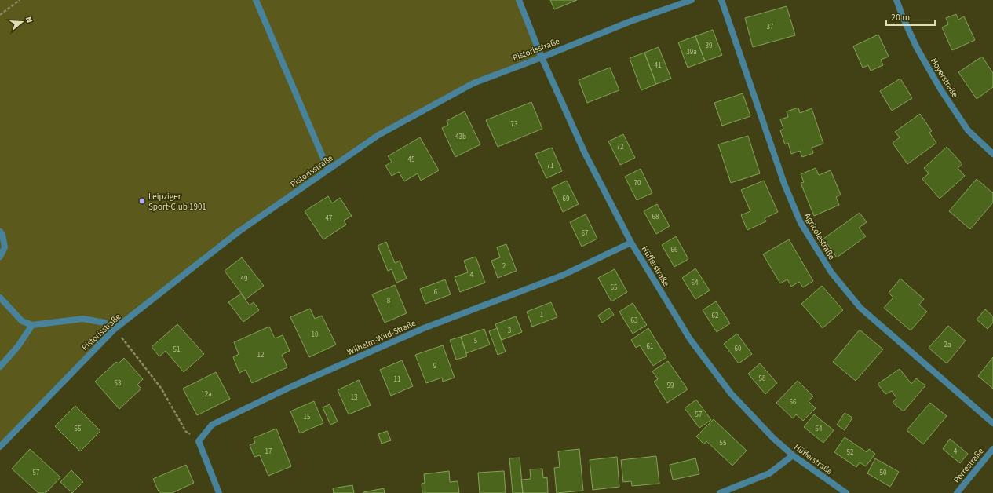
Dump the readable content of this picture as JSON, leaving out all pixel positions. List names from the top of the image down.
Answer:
{
  "streets": {
    "street": [
      "Pistorisstraße",
      "Hoyerstraße",
      "Agricolastraße",
      "Hüfferstraße",
      "Wilhelm-Wild-Straße",
      "Perrestraße"
    ]
  },
  "crossings": [
    ["Pistorisstraße", "Hüfferstraße"],
    ["Hüfferstraße", "Wilhelm-Wild-Straße"]
  ],
  "places": ["Leipziger Sport-Club 1901"],
  "house_numbers": [
    "37",
    "39",
    "39a",
    "41",
    "73",
    "43b",
    "72",
    "45",
    "71",
    "70",
    "69",
    "68",
    "47",
    "67",
    "66",
    "2",
    "4",
    "49",
    "64",
    "65",
    "6",
    "8",
    "1",
    "62",
    "63",
    "3",
    "10",
    "5",
    "2a",
    "61",
    "60",
    "51",
    "12",
    "9",
    "58",
    "11",
    "53",
    "59",
    "12a",
    "13",
    "56",
    "57",
    "15",
    "55",
    "54",
    "55",
    "17",
    "4",
    "52",
    "57",
    "50"
  ],
  "scale_bar": "20 m",
  "north": "right"
}
